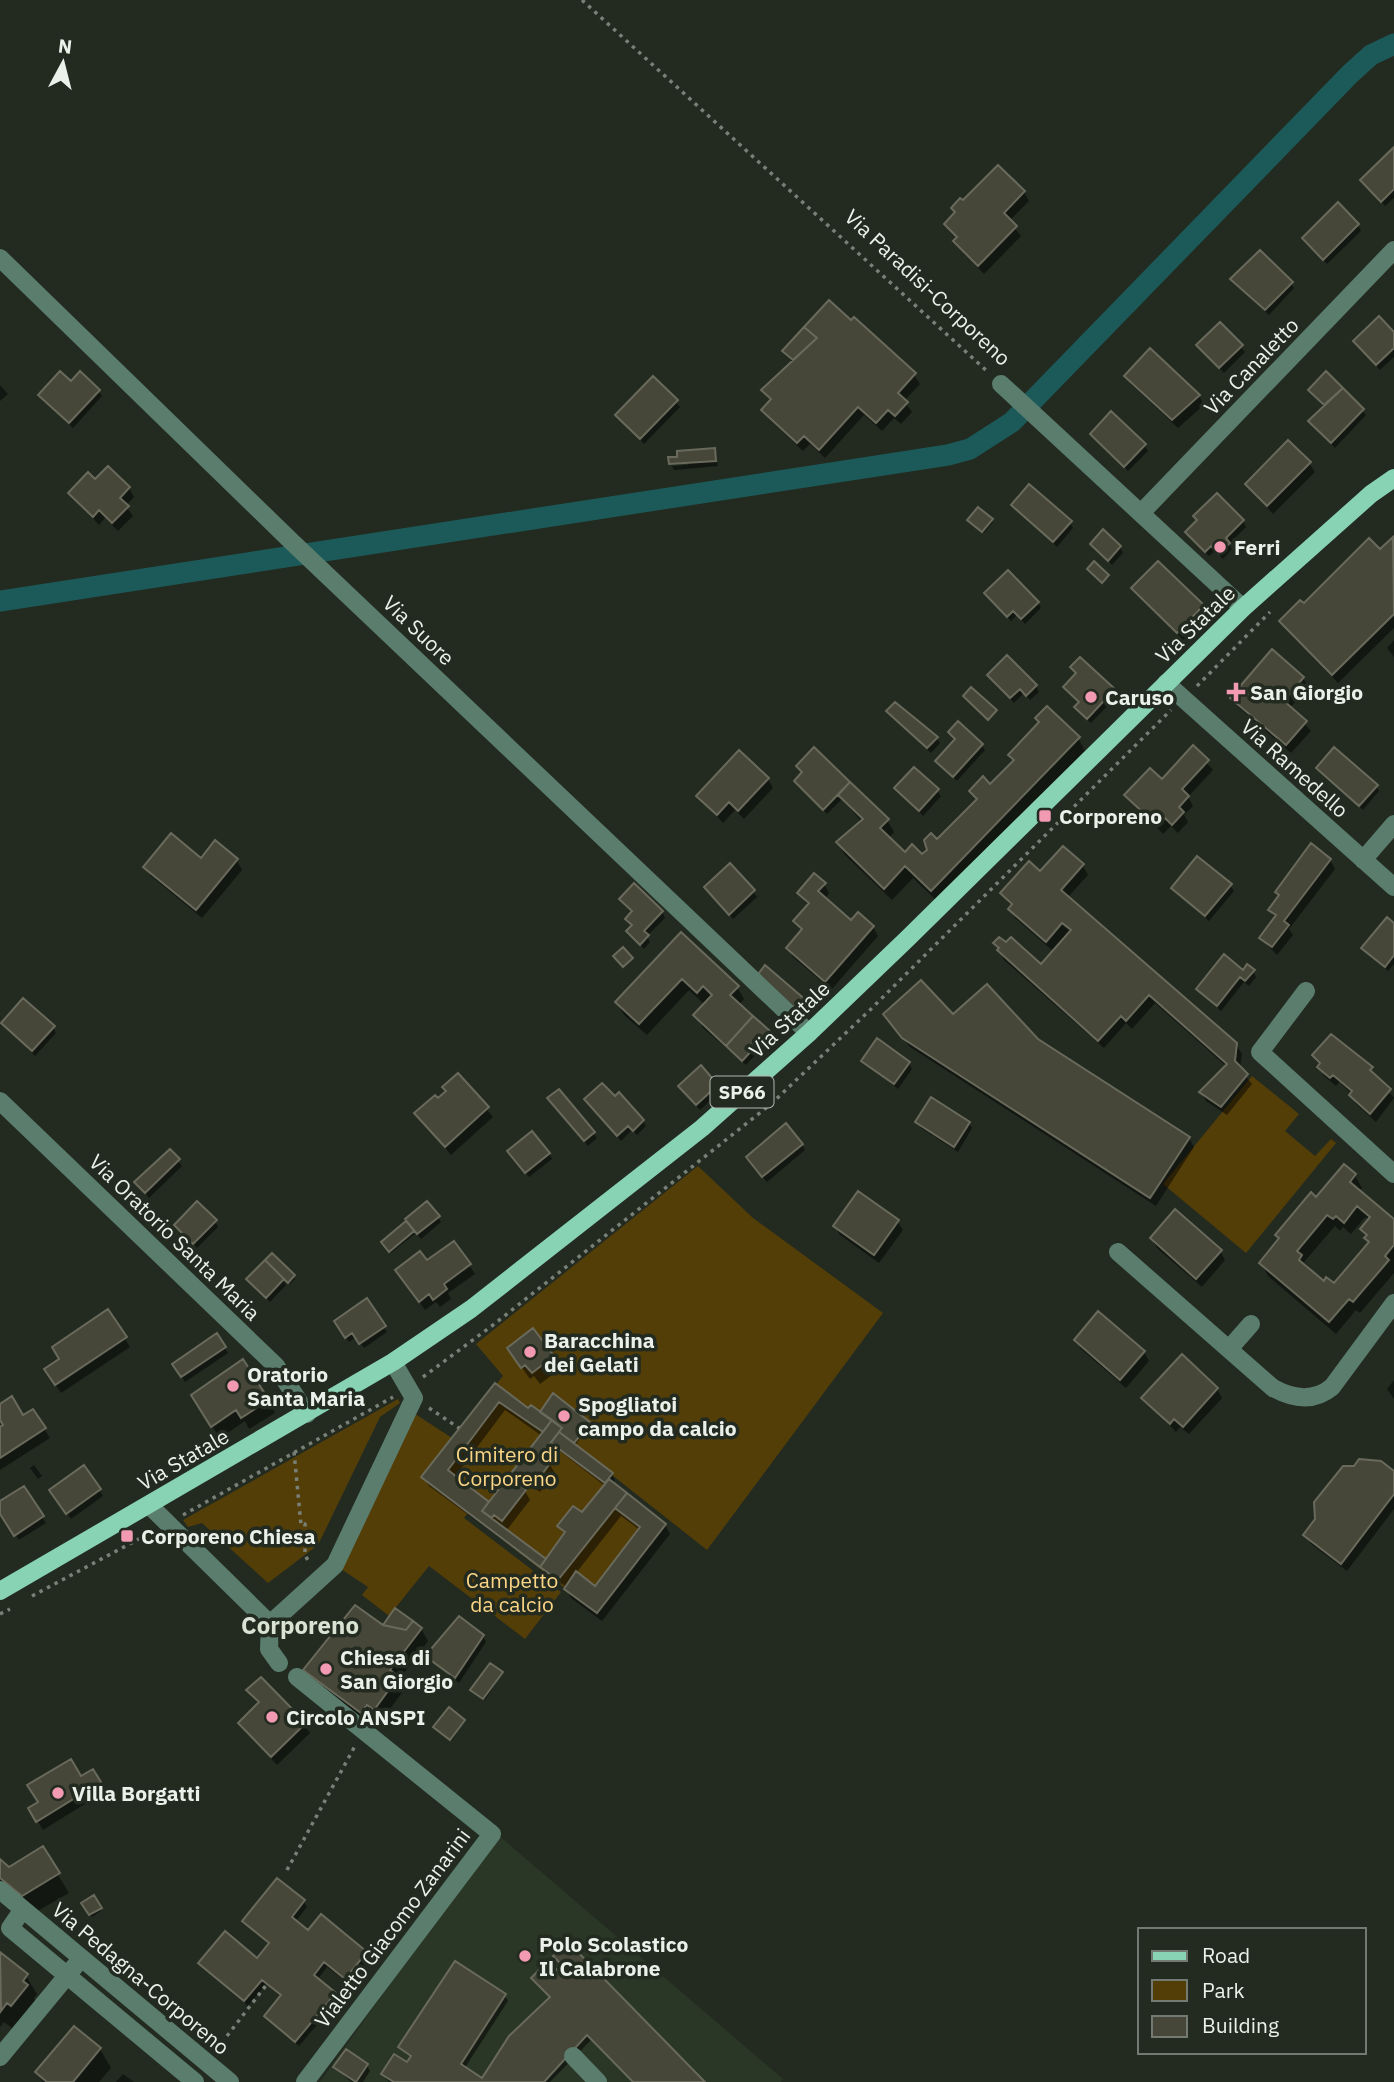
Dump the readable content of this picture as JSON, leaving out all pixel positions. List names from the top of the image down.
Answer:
{
  "streets": {
    "main road": ["Via Statale", "SP66"],
    "street": [
      "Via Paradisi-Corporeno",
      "Via Canaletto",
      "Via Suore",
      "Via Ramedello",
      "Via Oratorio Santa Maria",
      "Vialetto Giacomo Zanarini",
      "Via Pedagna-Corporeno"
    ]
  },
  "crossings": [
    ["Via Paradisi-Corporeno", "Via Canaletto"],
    ["Via Paradisi-Corporeno", "Via Statale"],
    ["Via Statale", "Via Suore"],
    ["Via Statale", "Via Ramedello"],
    ["Via Statale", "Via Oratorio Santa Maria"]
  ],
  "districts": ["Corporeno"],
  "parks": ["Cimitero di Corporeno", "Campetto da calcio"],
  "places": {
    "other": [
      "Ferri",
      "Caruso",
      "Baracchina dei Gelati",
      "Oratorio Santa Maria",
      "Spogliatoi campo da calcio",
      "Chiesa di San Giorgio",
      "Circolo ANSPI",
      "Villa Borgatti",
      "Polo Scolastico Il Calabrone"
    ],
    "health": ["San Giorgio"],
    "transit": ["Corporeno", "Corporeno Chiesa"]
  },
  "legend": ["Road", "Park", "Building"],
  "north": "top"
}
